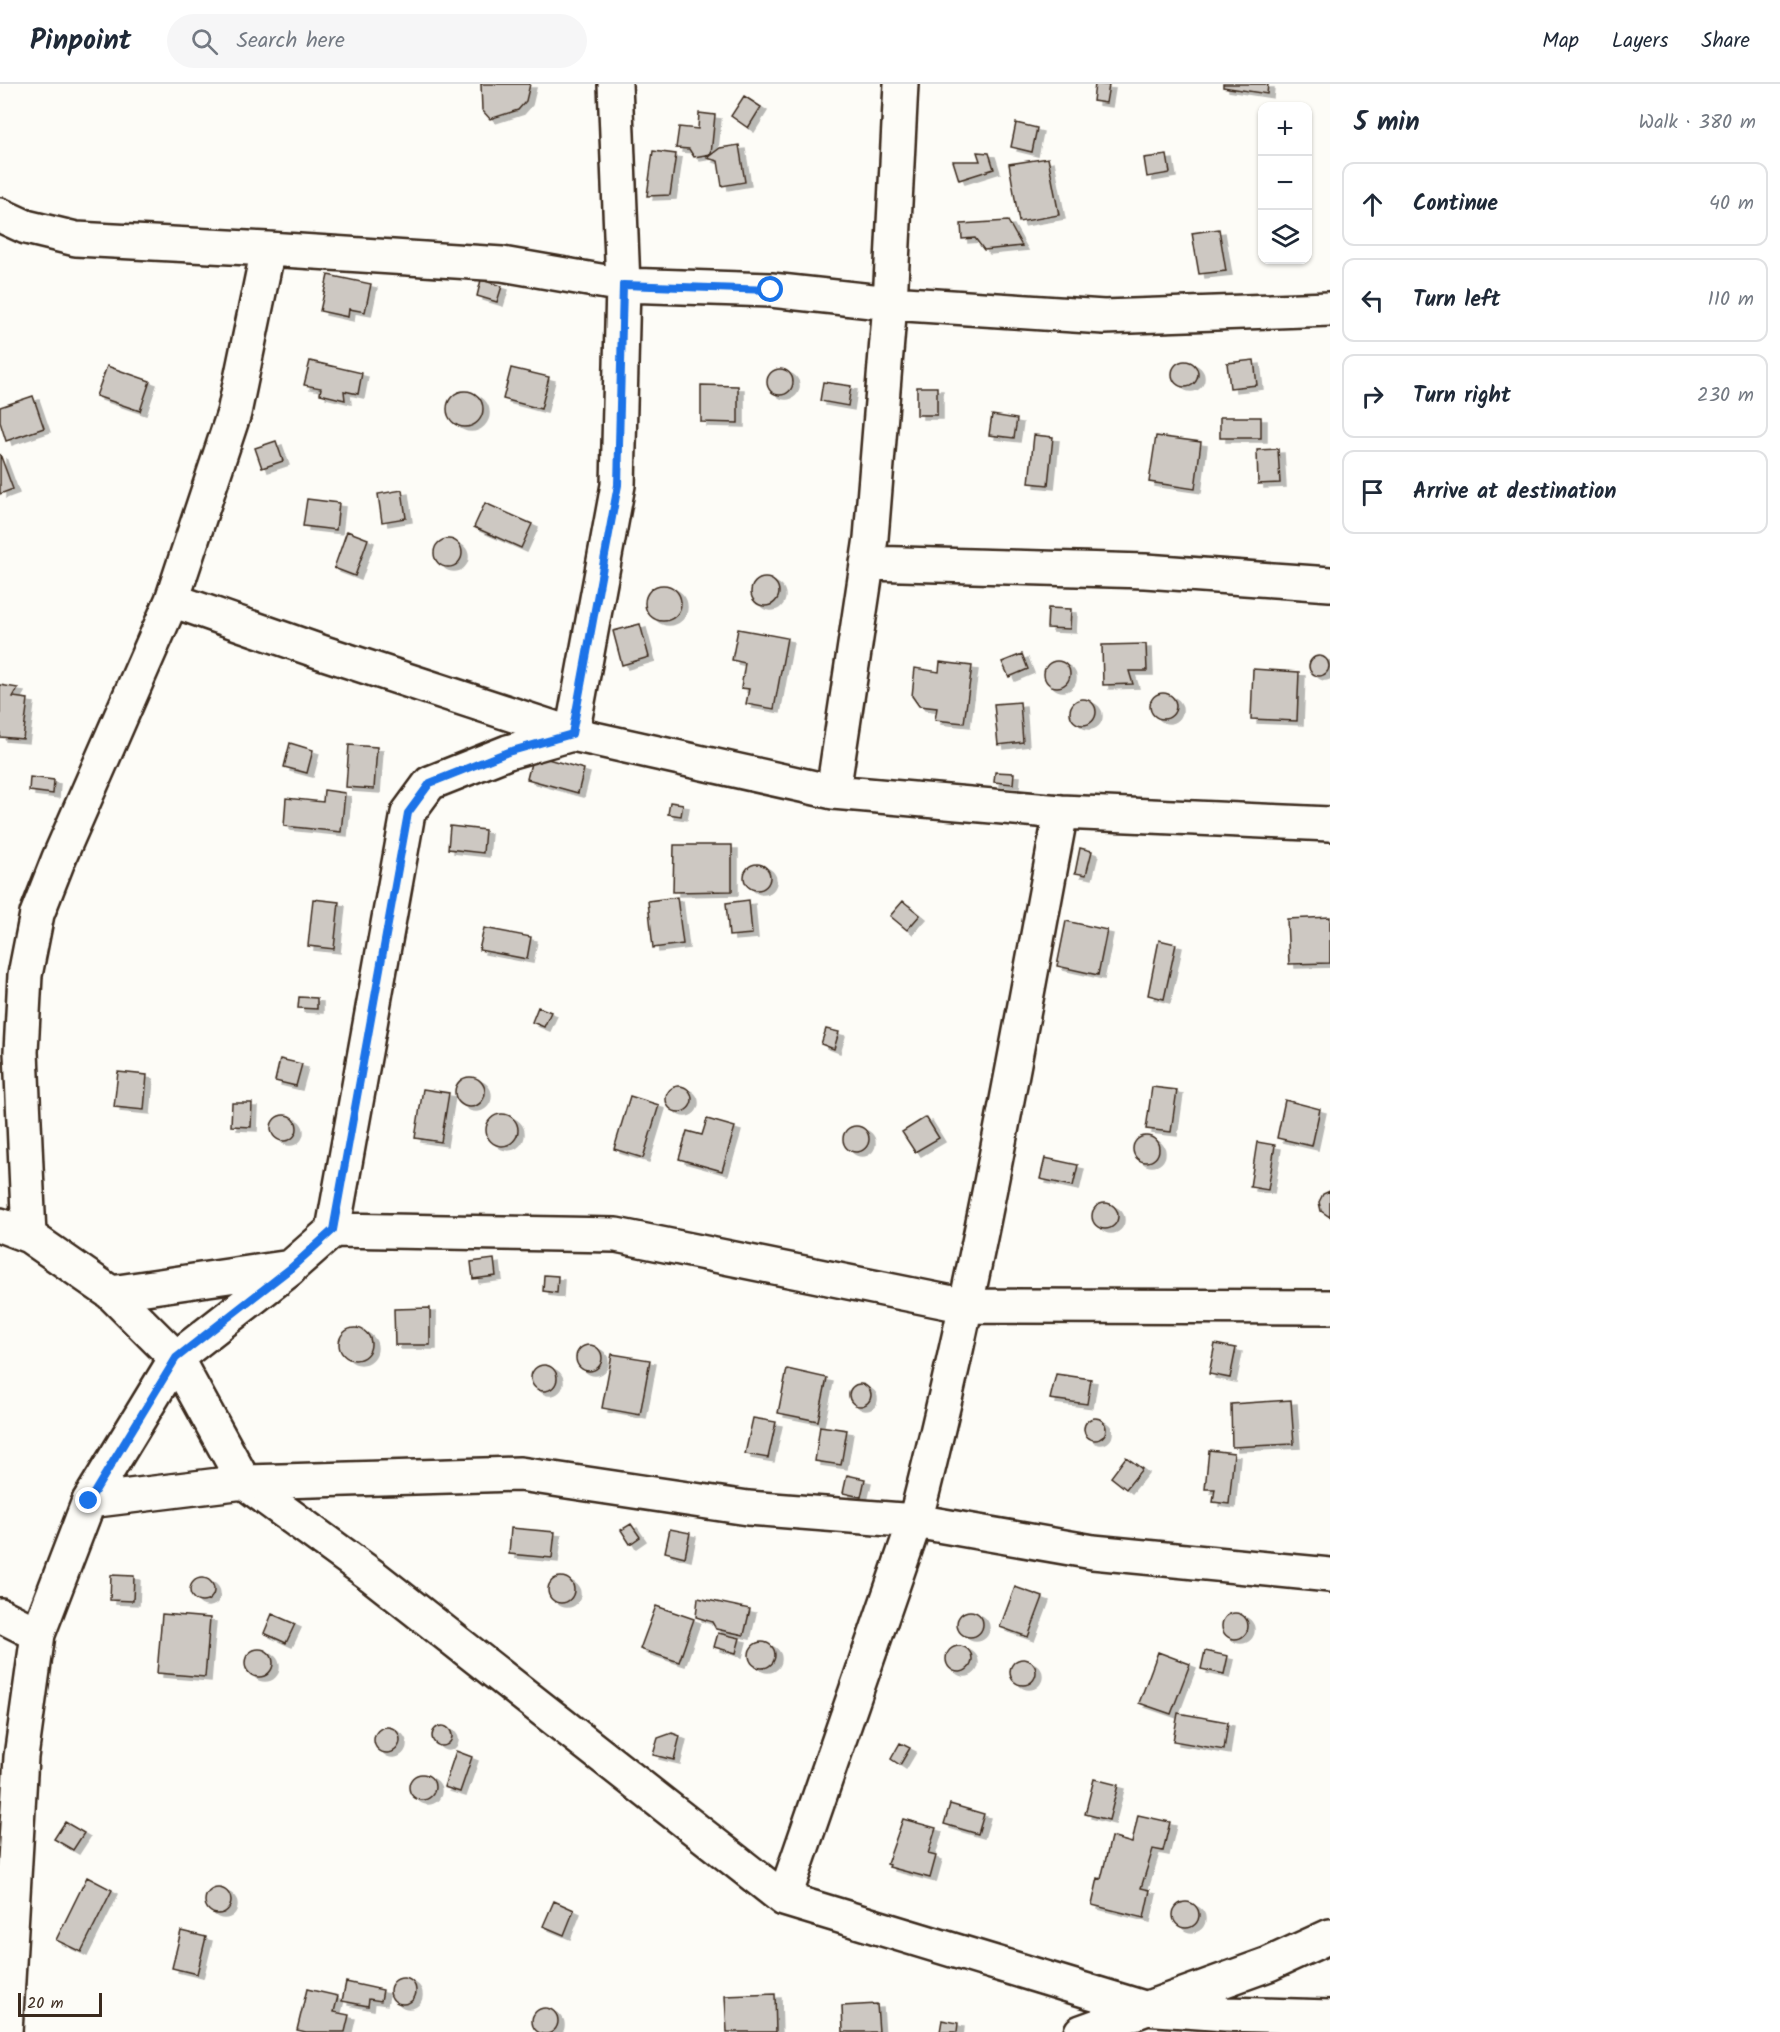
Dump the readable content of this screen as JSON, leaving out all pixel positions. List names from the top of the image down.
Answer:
{
  "scale_bar": "20 m",
  "page": {
    "header": "Pinpoint",
    "search": "Search here",
    "nav": ["Map", "Layers", "Share"],
    "heading": ["5 min", "Walk · 380 m"],
    "map_buttons": ["+", "−"],
    "list": [
      ["Continue", "40 m"],
      ["Turn left", "110 m"],
      ["Turn right", "230 m"],
      "Arrive at destination"
    ],
    "scale": "20 m"
  }
}
